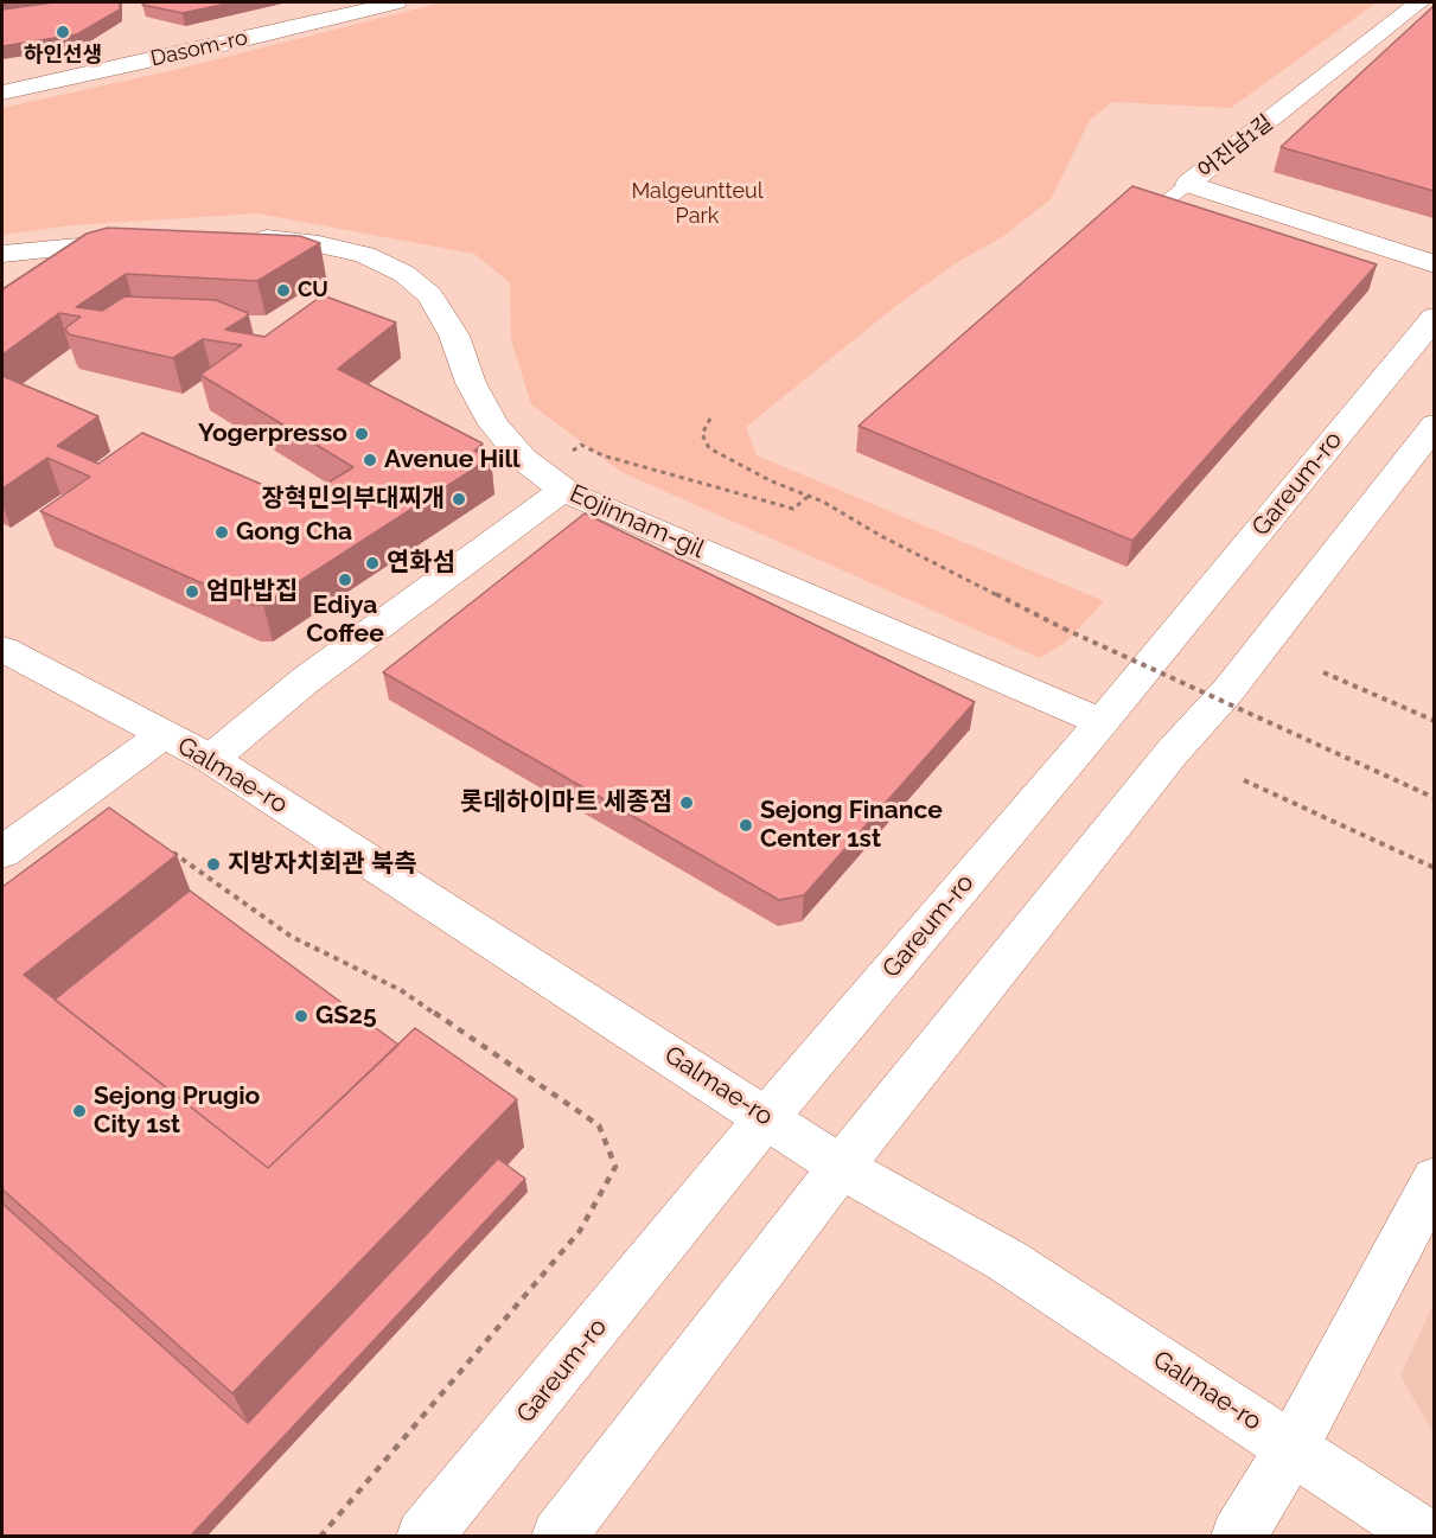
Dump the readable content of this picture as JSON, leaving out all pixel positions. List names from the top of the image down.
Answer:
{
  "streets": {
    "street": [
      "Dasom-ro",
      "어진남1길",
      "Gareum-ro",
      "Eojinnam-gil",
      "Galmae-ro"
    ]
  },
  "crossings": [
    ["Gareum-ro", "Eojinnam-gil"],
    ["Gareum-ro", "Galmae-ro"]
  ],
  "parks": ["Malgeuntteul Park"],
  "places": [
    "하인선생",
    "CU",
    "Yogerpresso",
    "Avenue Hill",
    "장혁민의부대찌개",
    "Gong Cha",
    "연화섬",
    "Ediya Coffee",
    "엄마밥집",
    "롯데하이마트 세종점",
    "Sejong Finance Center 1st",
    "지방자치회관 북측",
    "GS25",
    "Sejong Prugio City 1st"
  ]
}
